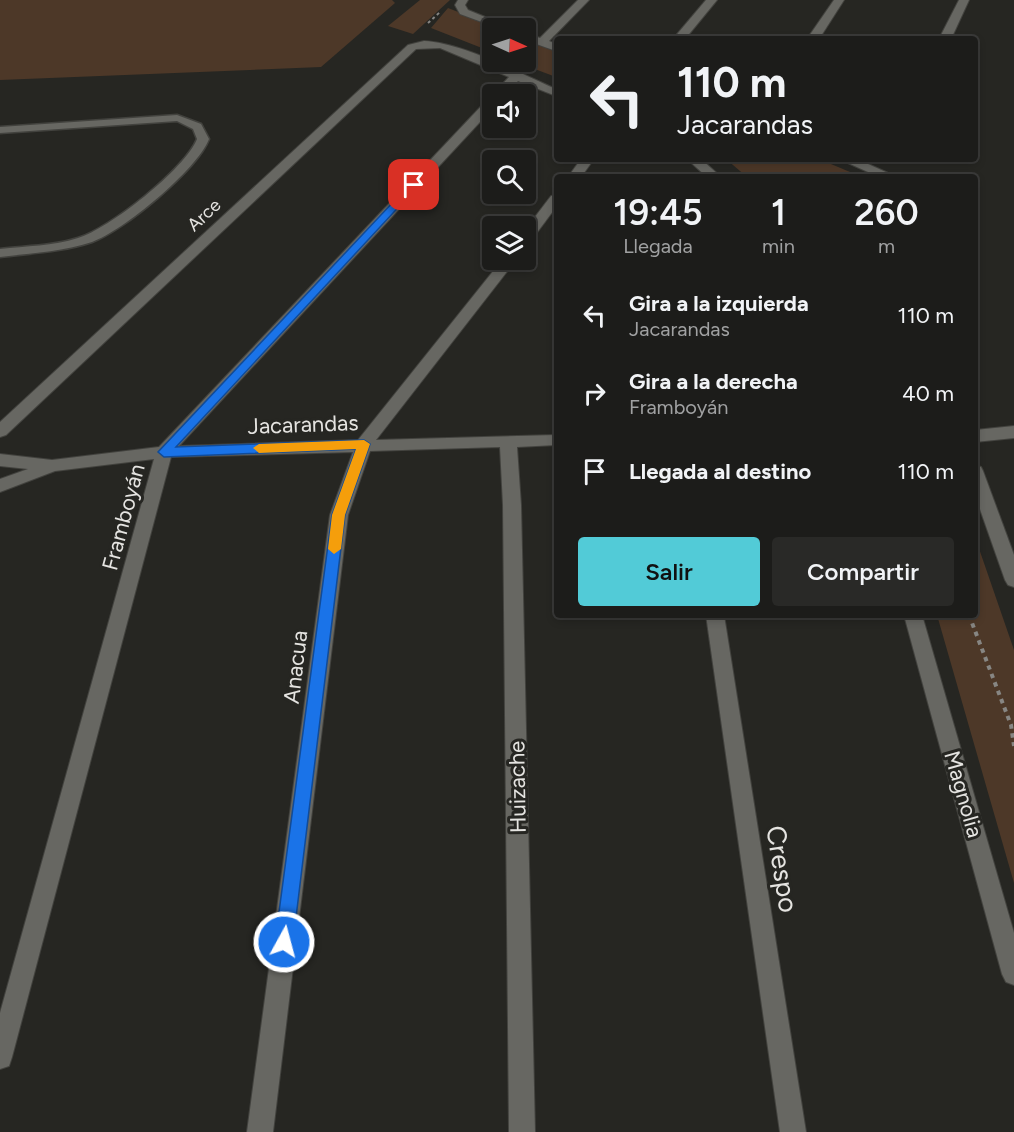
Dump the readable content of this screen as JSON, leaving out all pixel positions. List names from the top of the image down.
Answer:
{
  "streets": {
    "street": [
      "Arce",
      "Jacarandas",
      "Framboyán",
      "Anacua",
      "Huizache",
      "Magnolia",
      "Crespo"
    ]
  },
  "crossings": [
    ["Jacarandas", "Framboyán"],
    ["Jacarandas", "Anacua"],
    ["Jacarandas", "Huizache"]
  ],
  "north": "right",
  "page": {
    "turn": ["110 m", "Jacarandas"],
    "eta": [
      "19:45",
      "Llegada",
      "1",
      "min",
      "260",
      "m"
    ],
    "list": [
      {
        "name": "Gira a la izquierda",
        "note": "Jacarandas",
        "value": "110 m"
      },
      {
        "name": "Gira a la derecha",
        "note": "Framboyán",
        "value": "40 m"
      },
      {
        "name": "Llegada al destino",
        "value": "110 m"
      }
    ],
    "buttons": ["Salir", "Compartir"]
  }
}
